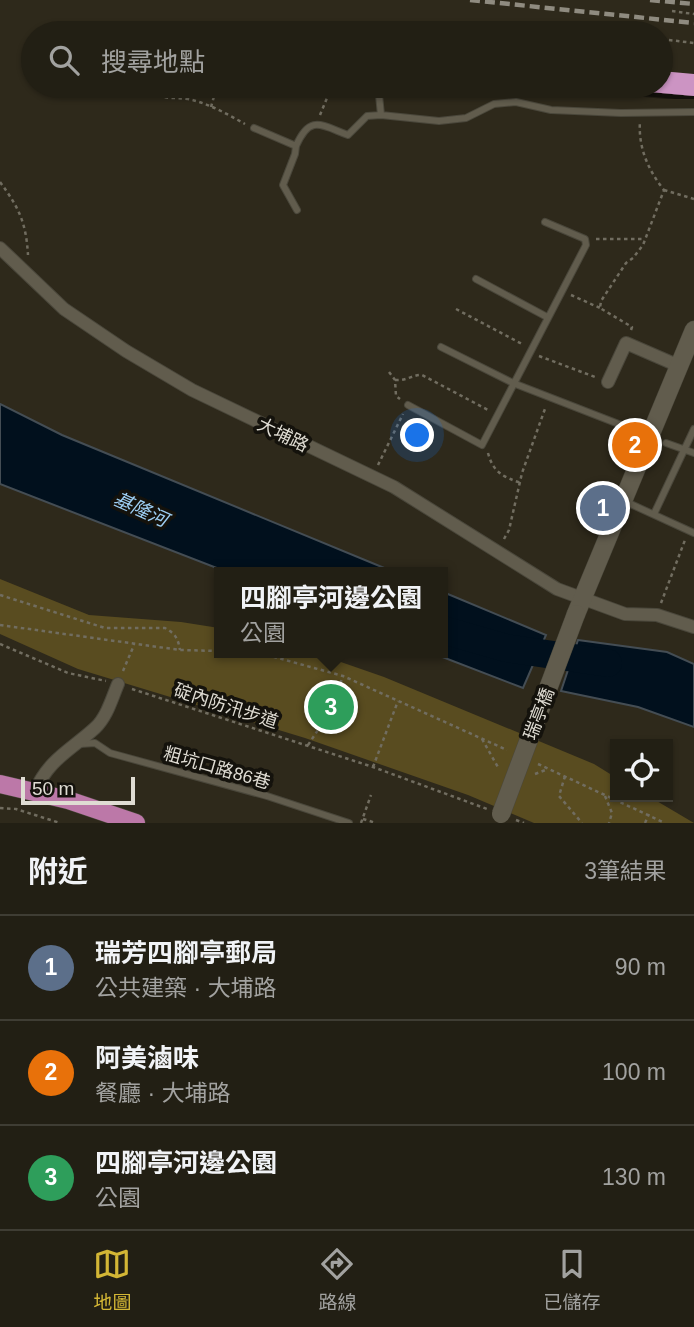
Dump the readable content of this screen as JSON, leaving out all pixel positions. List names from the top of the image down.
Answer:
{
  "streets": {
    "street": ["大埔路", "瑞亭橋"],
    "lane": ["粗坑口路86巷"],
    "path": ["碇內防汛步道"]
  },
  "crossings": [
    ["大埔路", "瑞亭橋"],
    ["碇內防汛步道", "瑞亭橋"]
  ],
  "water": ["基隆河"],
  "scale_bar": "50 m",
  "page": {
    "search": "搜尋地點",
    "pins": ["2", "1", "3"],
    "popup": ["四腳亭河邊公園", "公園"],
    "scale": "50 m",
    "heading": ["附近", "3筆結果"],
    "list": [
      {
        "mark": "1",
        "name": "瑞芳四腳亭郵局",
        "note": "公共建築 · 大埔路",
        "value": "90 m"
      },
      {
        "mark": "2",
        "name": "阿美滷味",
        "note": "餐廳 · 大埔路",
        "value": "100 m"
      },
      {
        "mark": "3",
        "name": "四腳亭河邊公園",
        "note": "公園",
        "value": "130 m"
      }
    ],
    "nav": ["地圖", "路線", "已儲存"]
  }
}
